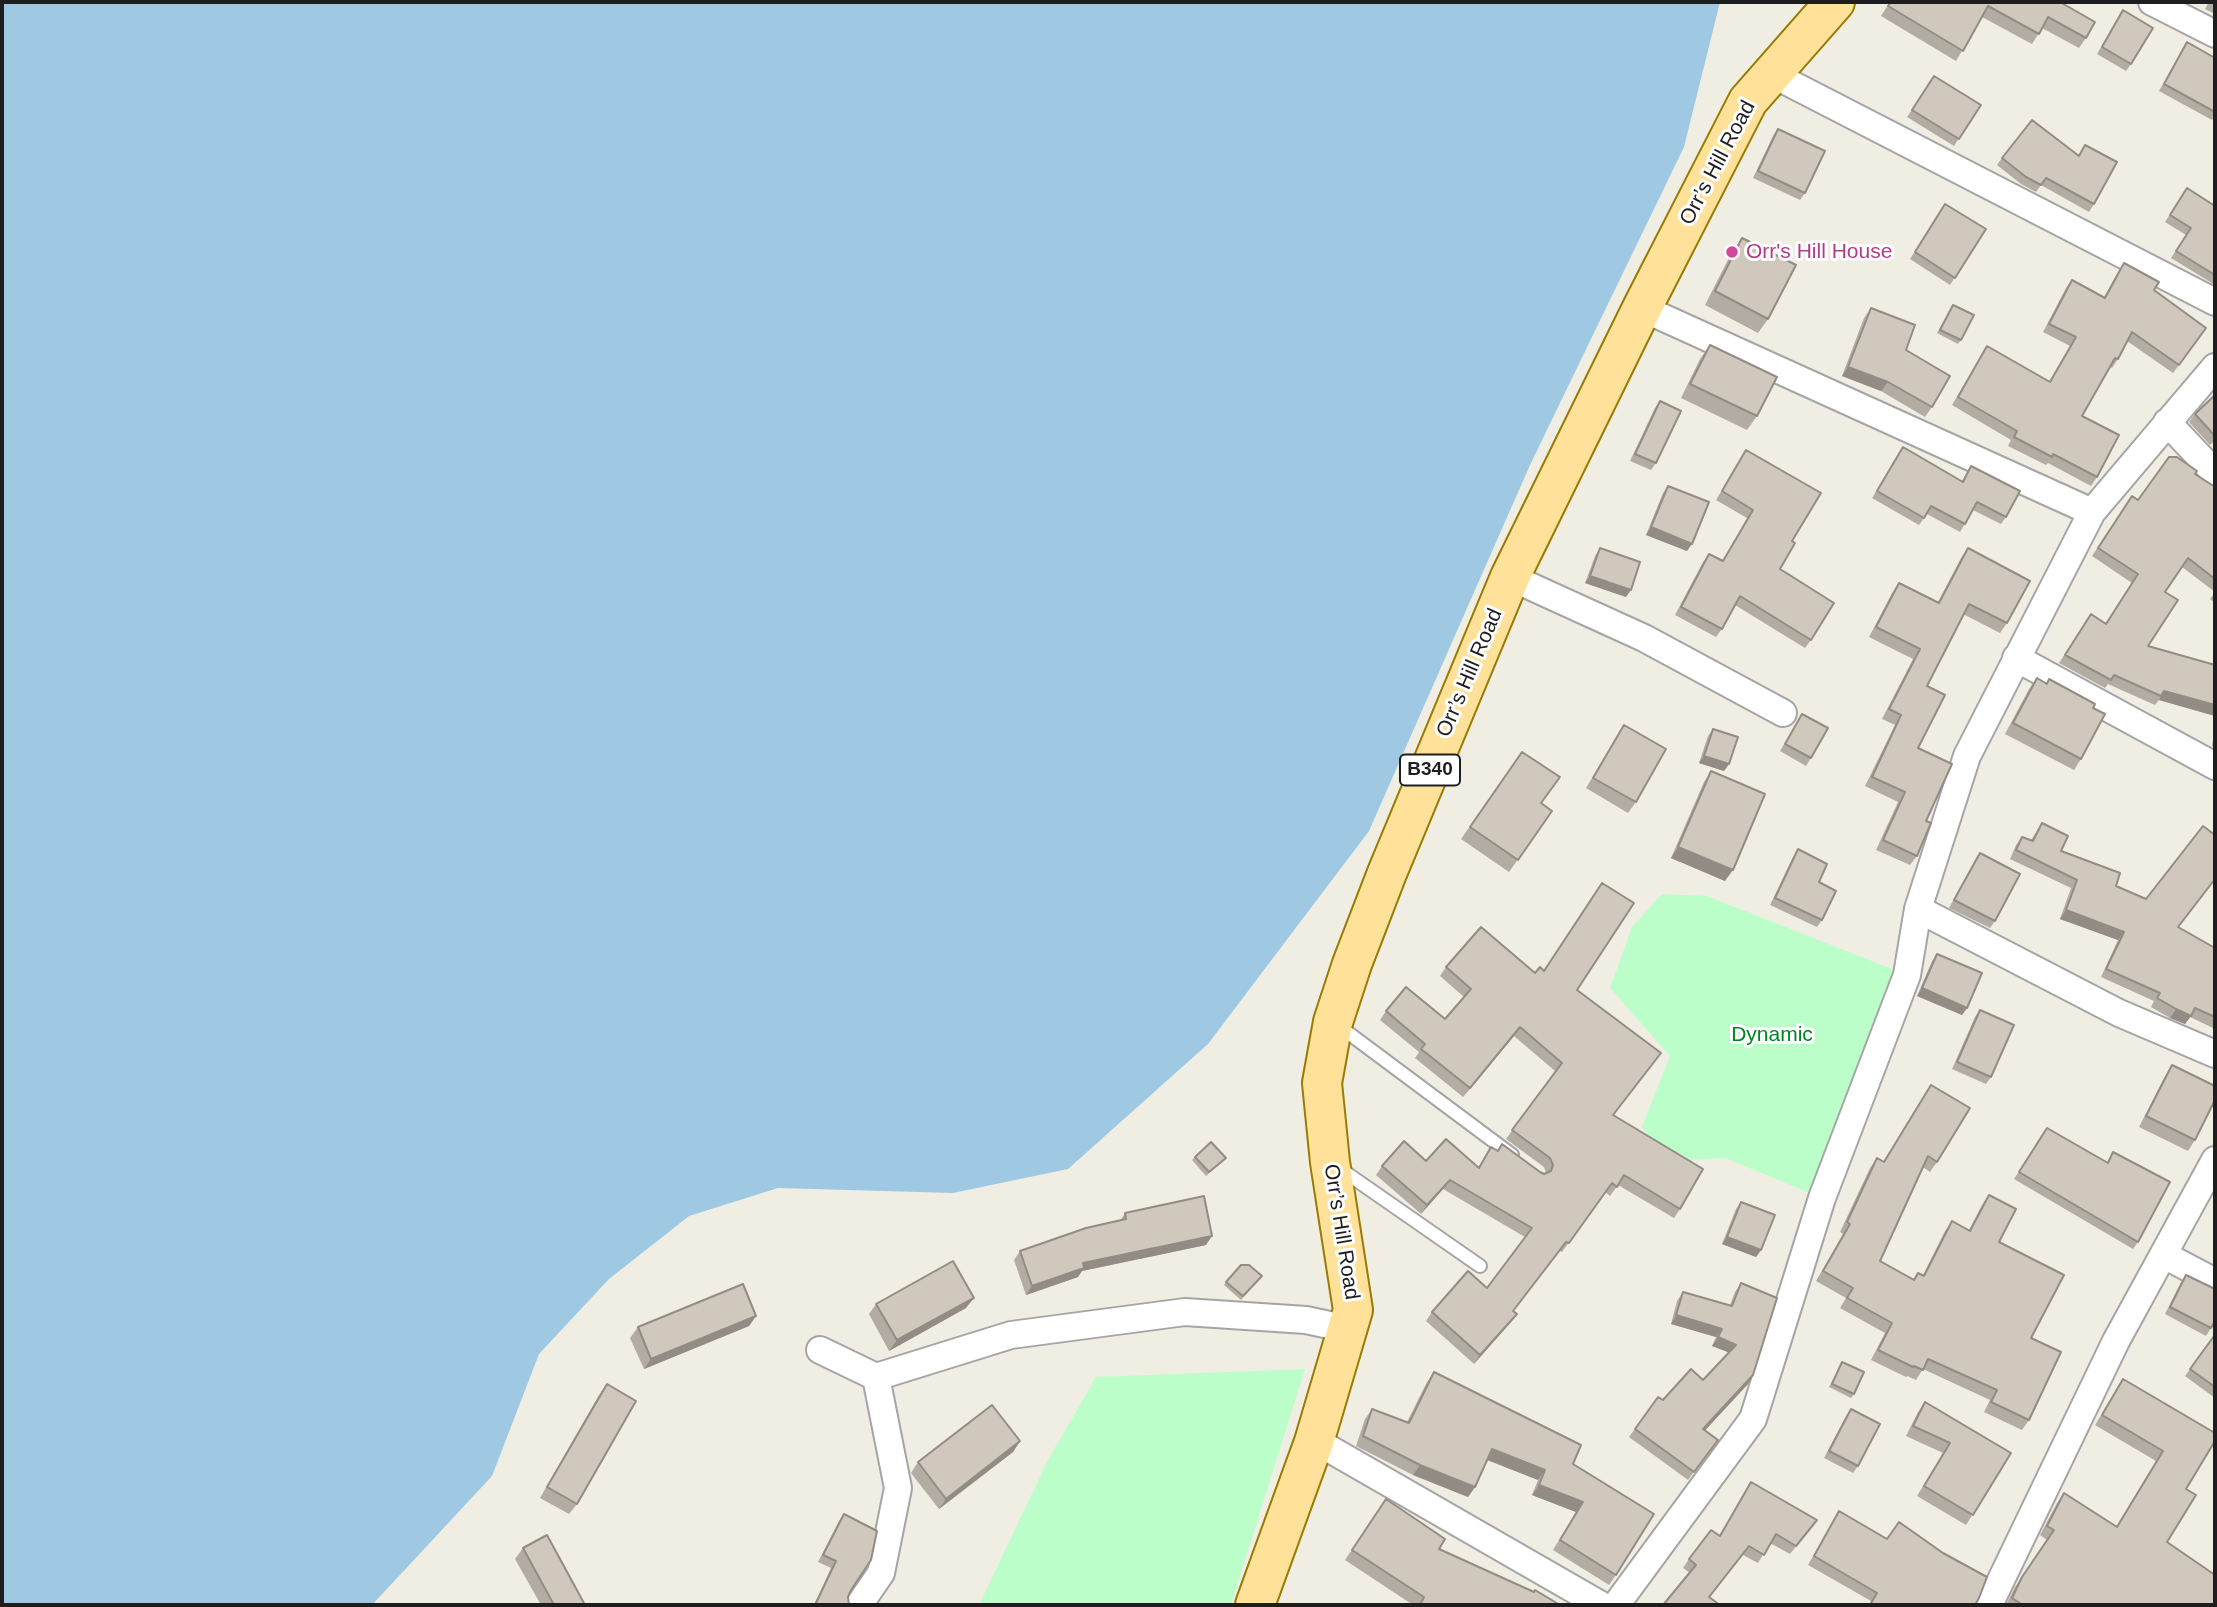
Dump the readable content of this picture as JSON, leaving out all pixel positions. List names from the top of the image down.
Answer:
{
  "streets": {
    "main road": ["Orr’s Hill Road", "B340"]
  },
  "parks": ["Dynamic"],
  "places": ["Orr's Hill House"]
}
